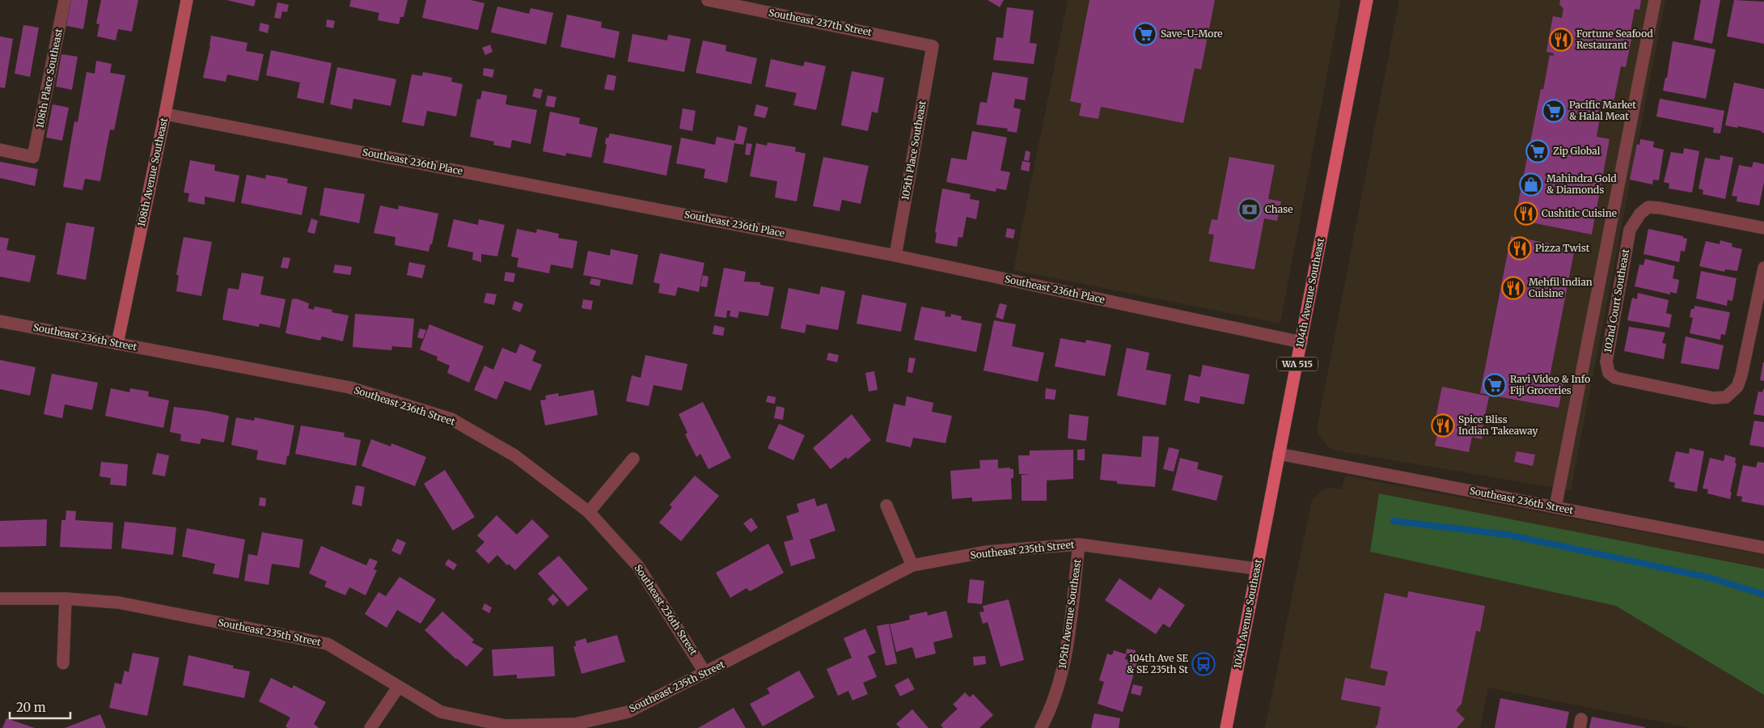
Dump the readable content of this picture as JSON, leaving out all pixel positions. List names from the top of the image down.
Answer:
{
  "streets": {
    "main road": ["104th Avenue Southeast", "WA 515"],
    "street": [
      "Southeast 237th Street",
      "108th Place Southeast",
      "105th Place Southeast",
      "Southeast 236th Place",
      "108th Avenue Southeast",
      "102nd Court Southeast",
      "Southeast 236th Street",
      "Southeast 235th Street",
      "105th Avenue Southeast"
    ]
  },
  "crossings": [
    ["Southeast 237th Street", "105th Place Southeast"],
    ["105th Place Southeast", "Southeast 236th Place"],
    ["Southeast 236th Place", "108th Avenue Southeast"],
    ["Southeast 236th Place", "104th Avenue Southeast"],
    ["108th Avenue Southeast", "Southeast 236th Street"],
    ["104th Avenue Southeast", "Southeast 236th Street"],
    ["104th Avenue Southeast", "Southeast 235th Street"],
    ["102nd Court Southeast", "Southeast 236th Street"],
    ["Southeast 236th Street", "Southeast 235th Street"],
    ["Southeast 235th Street", "105th Avenue Southeast"]
  ],
  "places": {
    "supermarket": [
      "Save-U-More",
      "Pacific Market & Halal Meat",
      "Zip Global",
      "Ravi Video & Info Fiji Groceries"
    ],
    "restaurant": [
      "Fortune Seafood Restaurant",
      "Cushitic Cuisine",
      "Pizza Twist",
      "Mehfil Indian Cuisine",
      "Spice Bliss Indian Takeaway"
    ],
    "shop": ["Mahindra Gold & Diamonds"],
    "bank": ["Chase"],
    "bus stop": ["104th Ave SE & SE 235th St"]
  },
  "scale_bar": "20 m"
}
